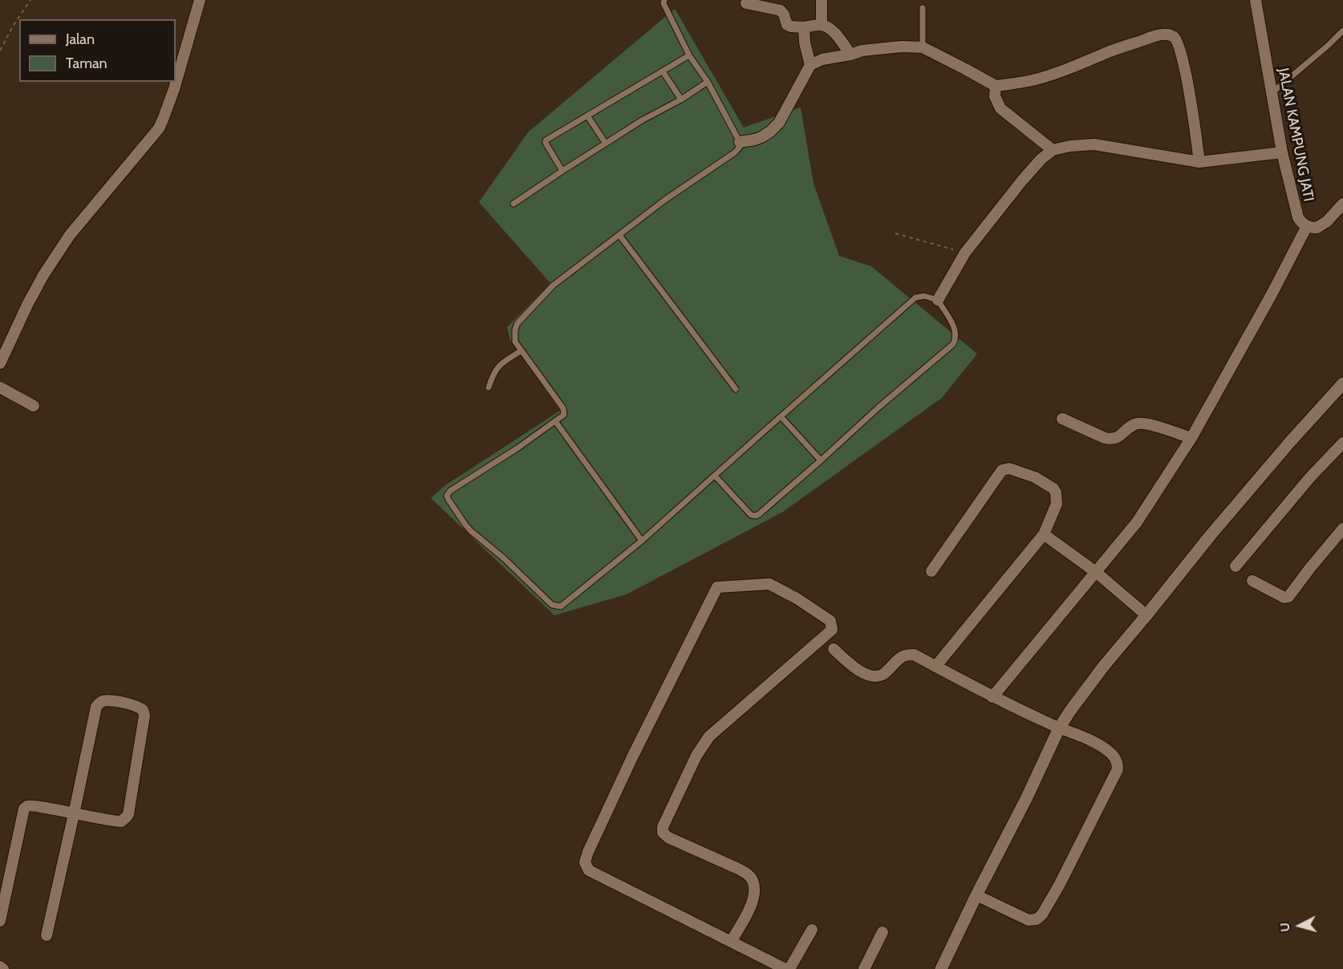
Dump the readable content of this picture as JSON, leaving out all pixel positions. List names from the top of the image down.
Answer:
{
  "streets": {
    "street": ["JALAN KAMPUNG JATI"]
  },
  "legend": ["Jalan", "Taman"],
  "north": "left"
}
